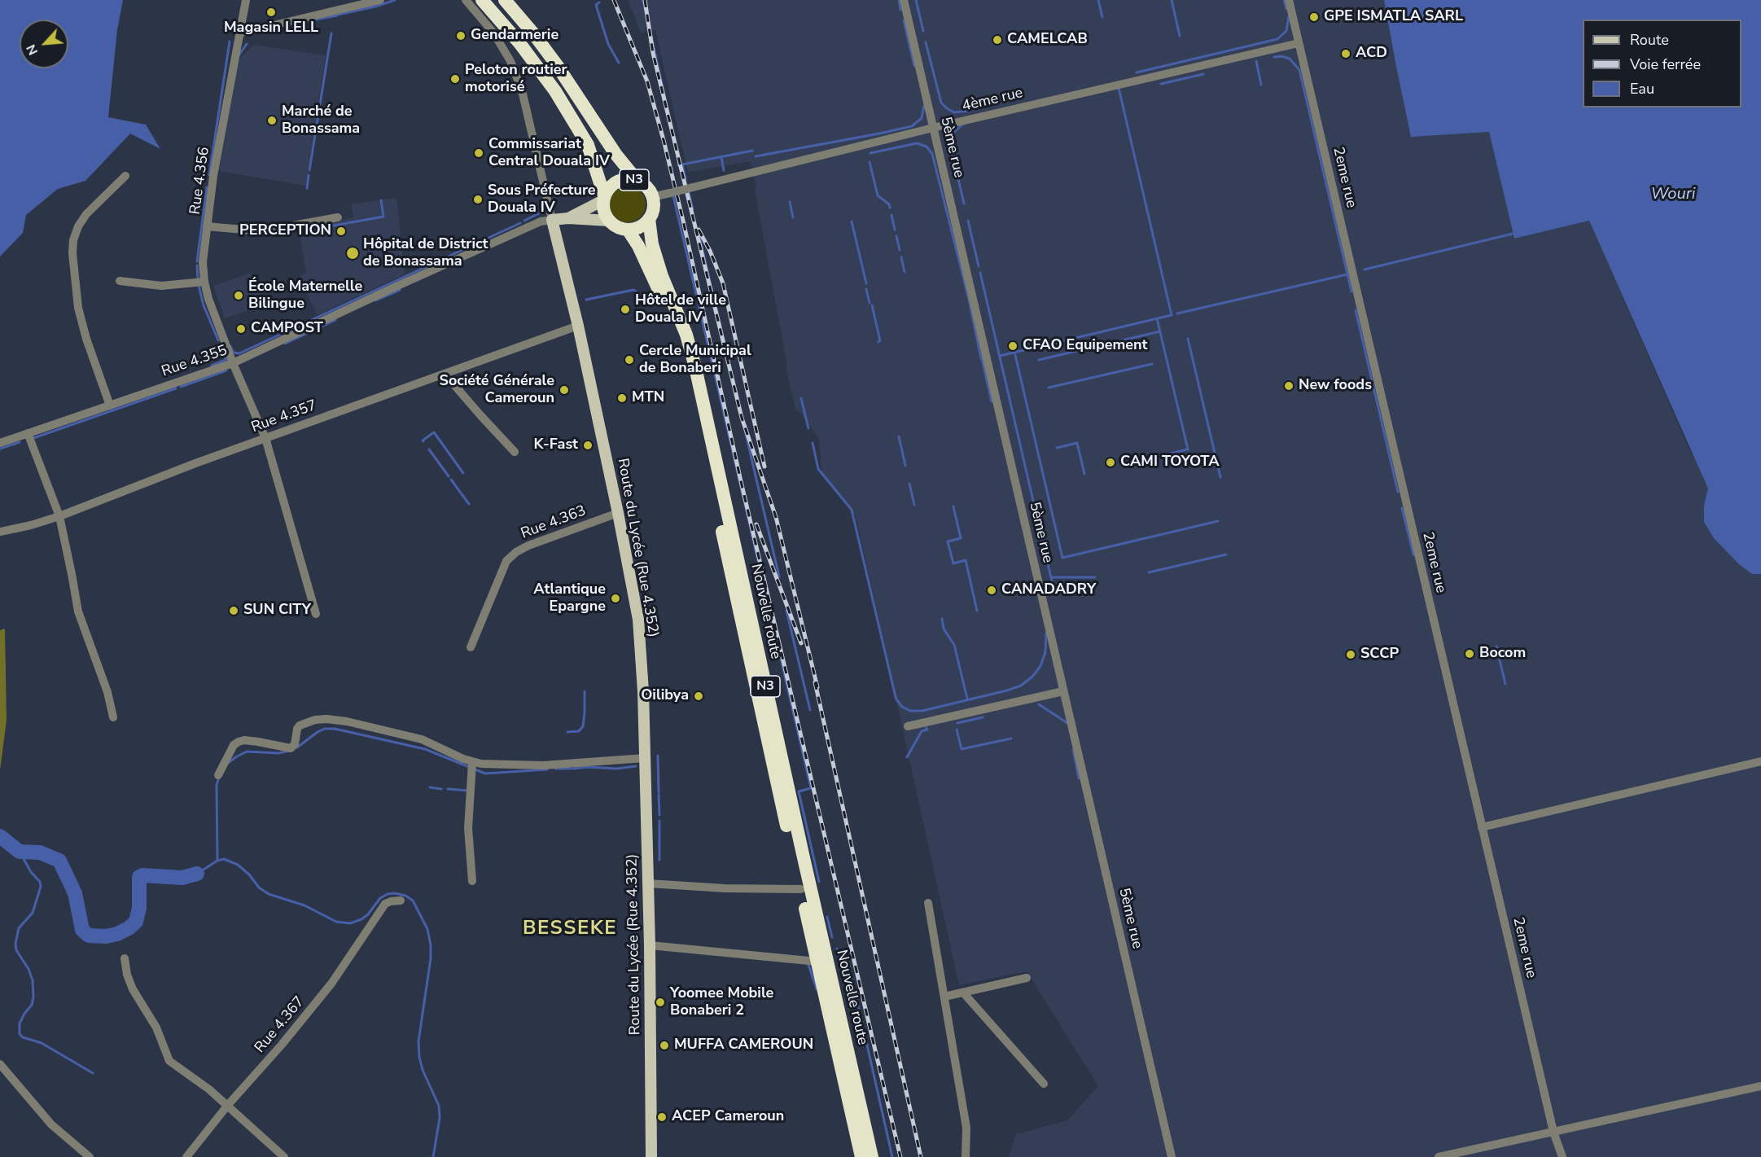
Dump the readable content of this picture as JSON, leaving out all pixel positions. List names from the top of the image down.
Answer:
{
  "streets": {
    "highway": ["N3", "Nouvelle route"],
    "main road": ["Route du Lycée (Rue 4.352)"],
    "street": [
      "4ème rue",
      "5ème rue",
      "2eme rue",
      "Rue 4.356",
      "Rue 4.355",
      "Rue 4.357",
      "Rue 4.363",
      "Rue 4.367"
    ]
  },
  "crossings": [
    ["4ème rue", "5ème rue"],
    ["4ème rue", "2eme rue"],
    ["4ème rue", "N3"],
    ["4ème rue", "Nouvelle route"],
    ["N3", "Nouvelle route"],
    ["Rue 4.356", "Rue 4.355"],
    ["Rue 4.356", "Rue 4.357"],
    ["Rue 4.355", "Route du Lycée (Rue 4.352)"],
    ["Rue 4.357", "Route du Lycée (Rue 4.352)"],
    ["Rue 4.363", "Route du Lycée (Rue 4.352)"]
  ],
  "districts": ["BESSEKE"],
  "water": ["Wouri"],
  "places": [
    "Magasin LELL",
    "GPE ISMATLA SARL",
    "Gendarmerie",
    "CAMELCAB",
    "ACD",
    "Peloton routier motorisé",
    "Marché de Bonassama",
    "Commissariat Central Douala IV",
    "Sous Préfecture Douala IV",
    "PERCEPTION",
    "Hôpital de District de Bonassama",
    "École Maternelle Bilingue",
    "Hôtel de ville Douala IV",
    "CAMPOST",
    "CFAO Equipement",
    "Cercle Municipal de Bonaberi",
    "New foods",
    "Société Générale Cameroun",
    "MTN",
    "K-Fast",
    "CAMI TOYOTA",
    "CANADADRY",
    "Atlantique Epargne",
    "SUN CITY",
    "Bocom",
    "SCCP",
    "Oilibya",
    "Yoomee Mobile Bonaberi 2",
    "MUFFA CAMEROUN",
    "ACEP Cameroun"
  ],
  "legend": ["Route", "Voie ferrée", "Eau"],
  "north": "bottom left"
}
